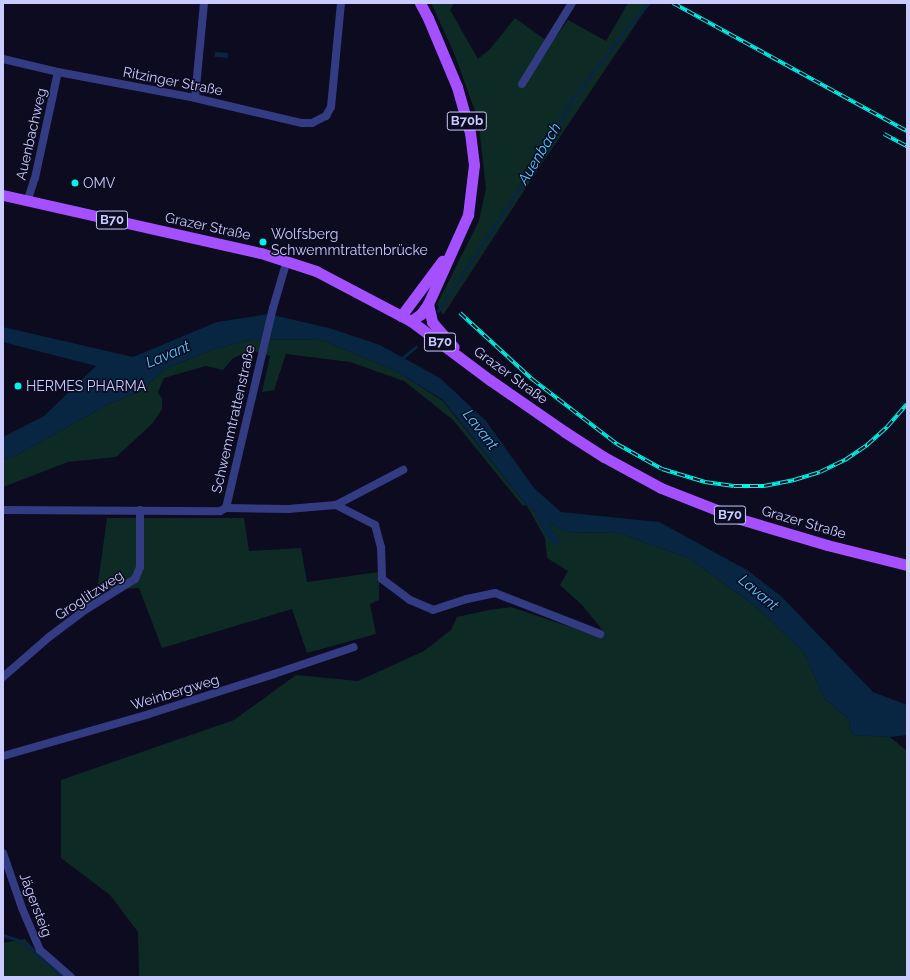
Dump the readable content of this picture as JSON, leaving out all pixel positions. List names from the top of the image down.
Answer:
{
  "streets": {
    "main road": ["B70b", "B70", "Grazer Straße"],
    "street": [
      "Ritzinger Straße",
      "Auenbachweg",
      "Schwemmtrattenstraße",
      "Groglitzweg",
      "Weinbergweg",
      "Jägersteig"
    ]
  },
  "crossings": [
    ["Ritzinger Straße", "Auenbachweg"],
    ["B70b", "Grazer Straße"],
    ["Auenbachweg", "Grazer Straße"],
    ["Grazer Straße", "Schwemmtrattenstraße"],
    ["Schwemmtrattenstraße", "Groglitzweg"]
  ],
  "water": ["Auenbach", "Lavant"],
  "places": ["OMV", "Wolfsberg Schwemmtrattenbrücke", "HERMES PHARMA"]
}
